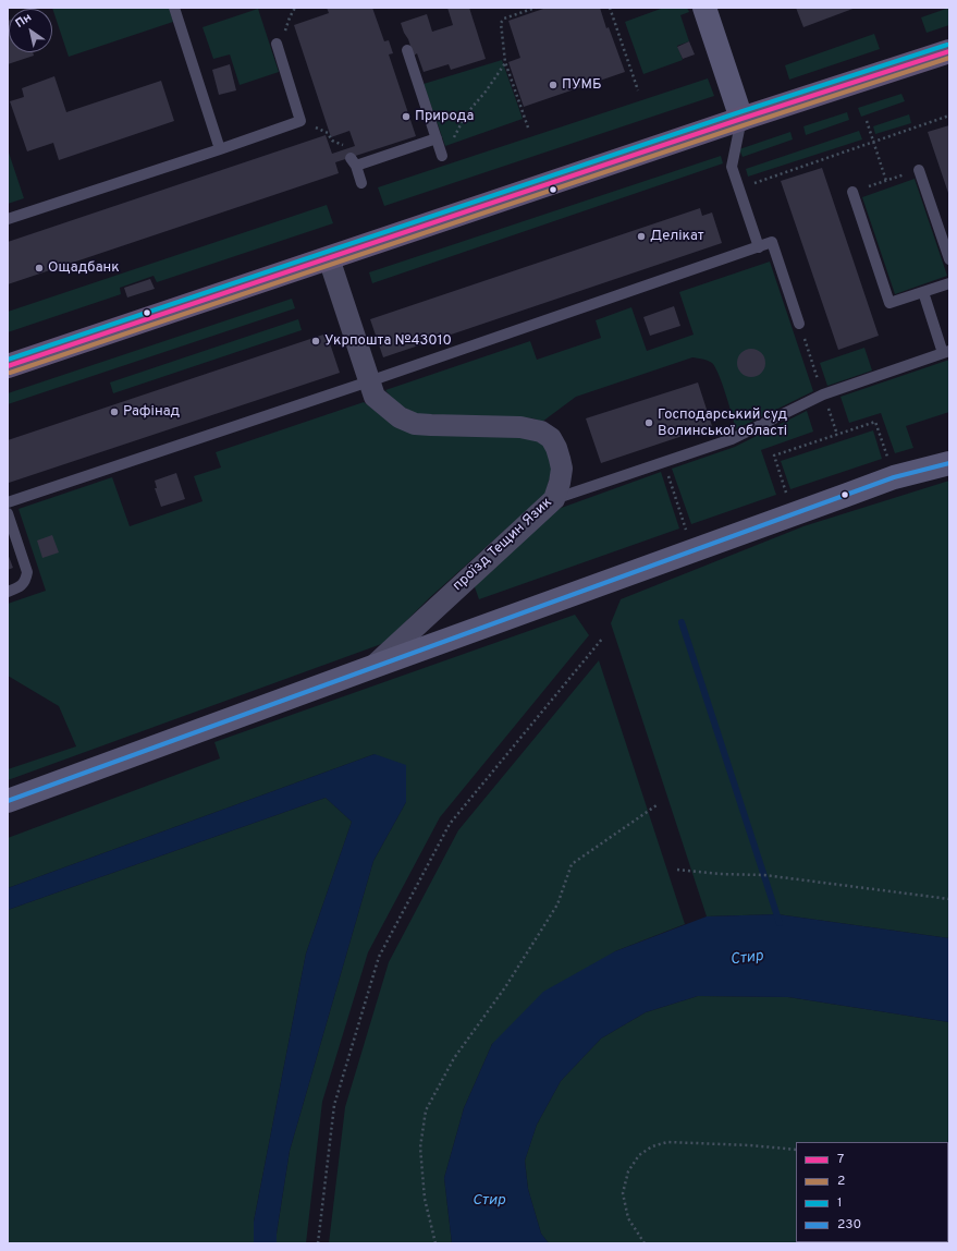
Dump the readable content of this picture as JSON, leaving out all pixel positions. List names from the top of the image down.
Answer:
{
  "streets": {
    "street": ["проїзд Тещин Язик"]
  },
  "water": ["Стир"],
  "places": [
    "ПУМБ",
    "Природа",
    "Делікат",
    "Ощадбанк",
    "Укрпошта №43010",
    "Рафінад",
    "Господарський суд Волинської області"
  ],
  "lines": [
    "transit line 1",
    "transit line 7",
    "transit line 2",
    "transit line 230"
  ],
  "legend": [
    "7",
    "2",
    "1",
    "230"
  ],
  "north": "top left"
}
